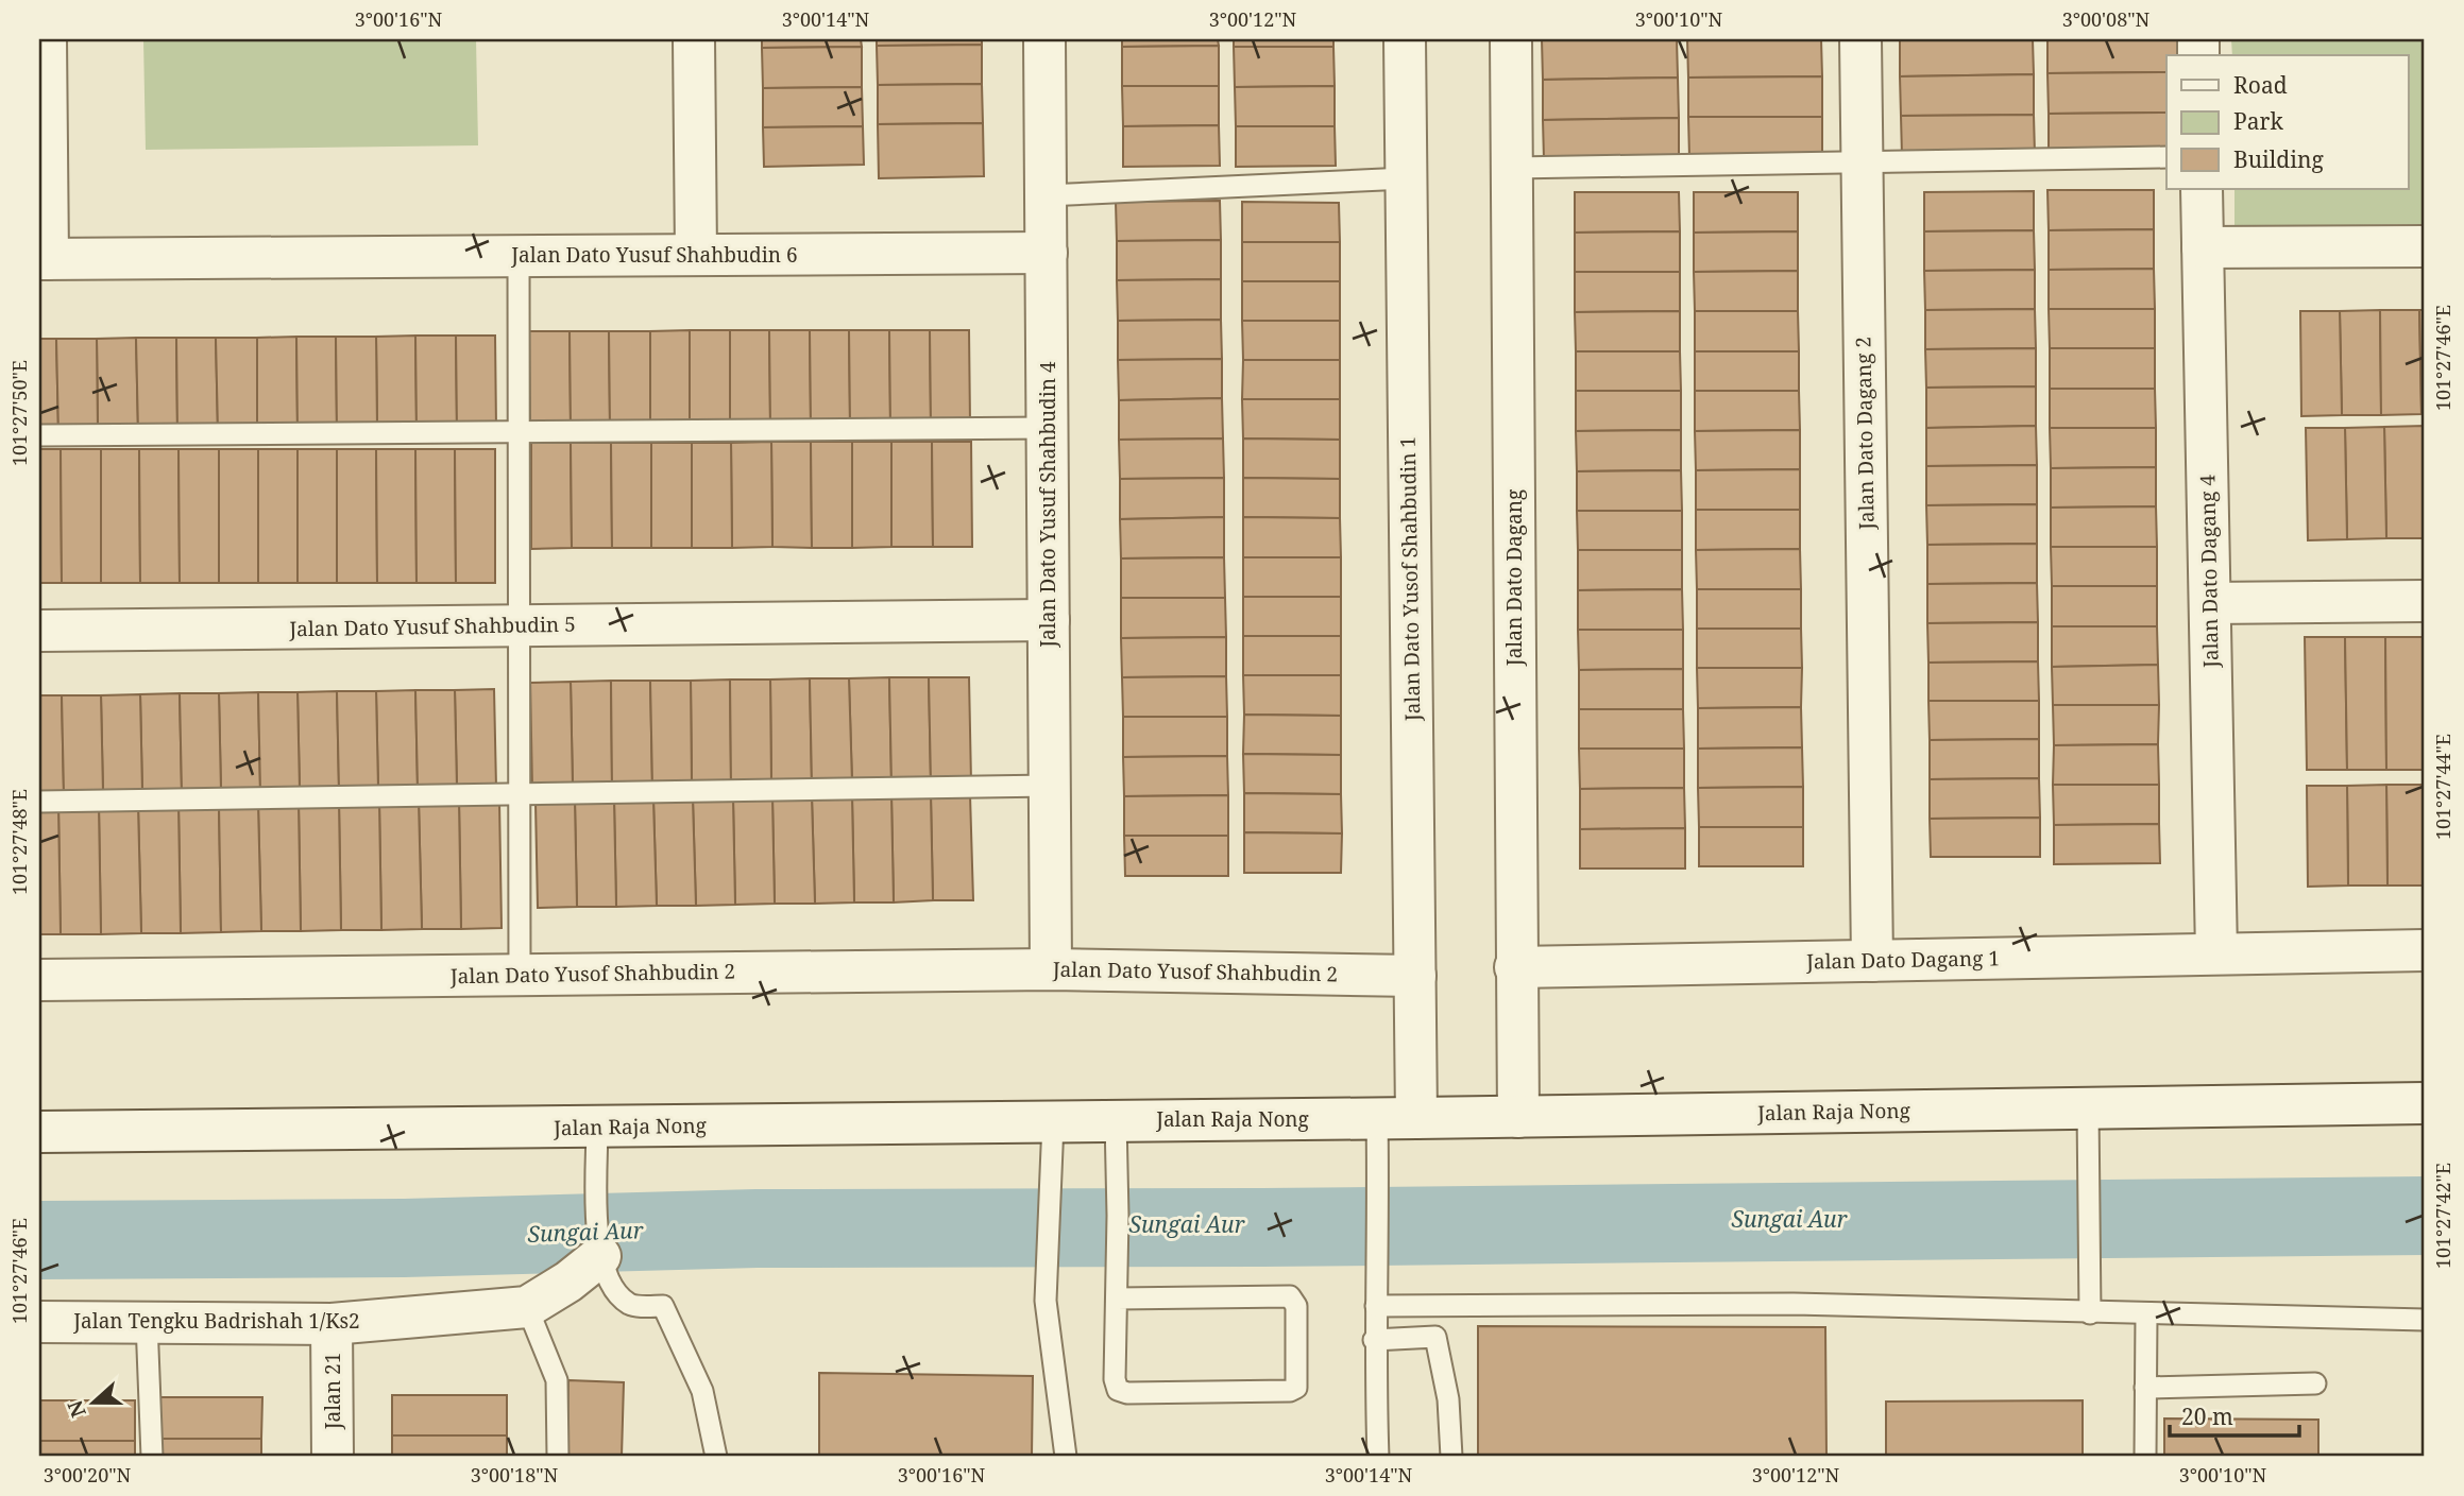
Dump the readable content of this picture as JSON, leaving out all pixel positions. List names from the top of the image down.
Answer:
{
  "streets": {
    "street": [
      "Jalan Dato Yusuf Shahbudin 6",
      "Jalan Dato Dagang 2",
      "Jalan Dato Yusuf Shahbudin 4",
      "Jalan Dato Dagang 4",
      "Jalan Dato Dagang",
      "Jalan Dato Yusof Shahbudin 1",
      "Jalan Dato Yusuf Shahbudin 5",
      "Jalan Dato Dagang 1",
      "Jalan Dato Yusof Shahbudin 2",
      "Jalan Raja Nong",
      "Jalan Tengku Badrishah 1/Ks2",
      "Jalan 21"
    ]
  },
  "crossings": [
    ["Jalan Dato Yusuf Shahbudin 6", "Jalan Dato Yusuf Shahbudin 4"],
    ["Jalan Dato Dagang 2", "Jalan Dato Dagang 1"],
    ["Jalan Dato Yusuf Shahbudin 4", "Jalan Dato Yusuf Shahbudin 5"],
    ["Jalan Dato Yusuf Shahbudin 4", "Jalan Dato Yusof Shahbudin 2"],
    ["Jalan Dato Dagang 4", "Jalan Dato Dagang 1"],
    ["Jalan Dato Dagang", "Jalan Dato Dagang 1"],
    ["Jalan Dato Dagang", "Jalan Raja Nong"],
    ["Jalan Dato Yusof Shahbudin 1", "Jalan Dato Yusof Shahbudin 2"],
    ["Jalan Dato Yusof Shahbudin 1", "Jalan Raja Nong"],
    ["Jalan Tengku Badrishah 1/Ks2", "Jalan 21"]
  ],
  "water": ["Sungai Aur"],
  "legend": ["Road", "Park", "Building"],
  "scale_bar": "20 m",
  "north": "left",
  "coordinates": [
    "3°00'16\"N",
    "3°00'14\"N",
    "3°00'12\"N",
    "3°00'10\"N",
    "3°00'08\"N",
    "101°27'46\"E",
    "101°27'50\"E",
    "101°27'44\"E",
    "101°27'48\"E",
    "101°27'42\"E",
    "3°00'20\"N",
    "3°00'18\"N"
  ]
}
